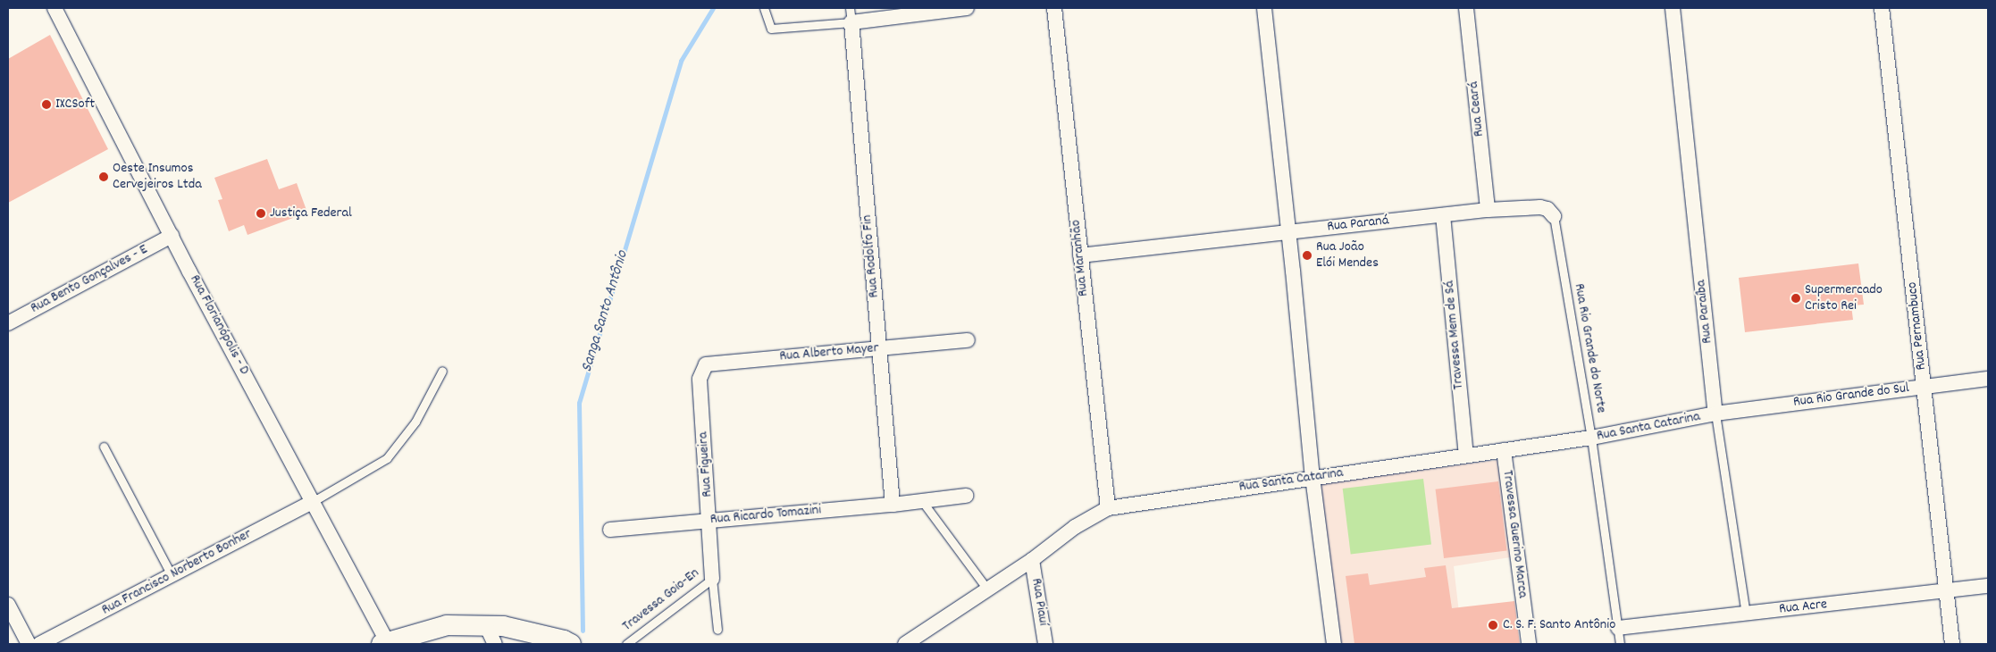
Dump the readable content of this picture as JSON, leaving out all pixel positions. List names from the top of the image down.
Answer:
{
  "streets": {
    "street": [
      "Rua Ceará",
      "Rua Paraná",
      "Rua Rodolfo Fin",
      "Rua Maranhão",
      "Rua Bento Gonçalves - E",
      "Rua Paraíba",
      "Rua Florianópolis - D",
      "Rua Pernambuco",
      "Travessa Mem de Sá",
      "Rua Alberto Mayer",
      "Rua Rio Grande do Sul",
      "Rua Santa Catarina",
      "Rua Figueira",
      "Rua Ricardo Tomazini",
      "Travessa Guerino Marca",
      "Rua Francisco Norberto Bonher",
      "Rua Piauí",
      "Rua Acre"
    ],
    "lane": ["Rua Rio Grande do Norte", "Travessa Goio-En"]
  },
  "crossings": [
    ["Rua Ceará", "Rua Paraná"],
    ["Rua Paraná", "Rua Maranhão"],
    ["Rua Paraná", "Travessa Mem de Sá"],
    ["Rua Paraná", "Rua Rio Grande do Norte"],
    ["Rua Rodolfo Fin", "Rua Alberto Mayer"],
    ["Rua Rodolfo Fin", "Rua Ricardo Tomazini"],
    ["Rua Maranhão", "Rua Santa Catarina"],
    ["Rua Bento Gonçalves - E", "Rua Florianópolis - D"],
    ["Rua Paraíba", "Rua Rio Grande do Sul"],
    ["Rua Paraíba", "Rua Santa Catarina"],
    ["Rua Paraíba", "Rua Acre"],
    ["Rua Florianópolis - D", "Rua Francisco Norberto Bonher"],
    ["Rua Pernambuco", "Rua Rio Grande do Sul"],
    ["Rua Pernambuco", "Rua Acre"],
    ["Travessa Mem de Sá", "Rua Santa Catarina"],
    ["Rua Rio Grande do Norte", "Rua Santa Catarina"],
    ["Rua Rio Grande do Norte", "Rua Acre"],
    ["Rua Alberto Mayer", "Rua Figueira"],
    ["Rua Rio Grande do Sul", "Rua Santa Catarina"],
    ["Rua Santa Catarina", "Travessa Guerino Marca"],
    ["Rua Santa Catarina", "Rua Piauí"],
    ["Rua Figueira", "Rua Ricardo Tomazini"],
    ["Rua Figueira", "Travessa Goio-En"]
  ],
  "water": ["Sanga Santo Antônio"],
  "places": [
    "IXCSoft",
    "Oeste Insumos Cervejeiros Ltda",
    "Justiça Federal",
    "Rua João Elói Mendes",
    "Supermercado Cristo Rei",
    "C. S. F. Santo Antônio"
  ]
}
